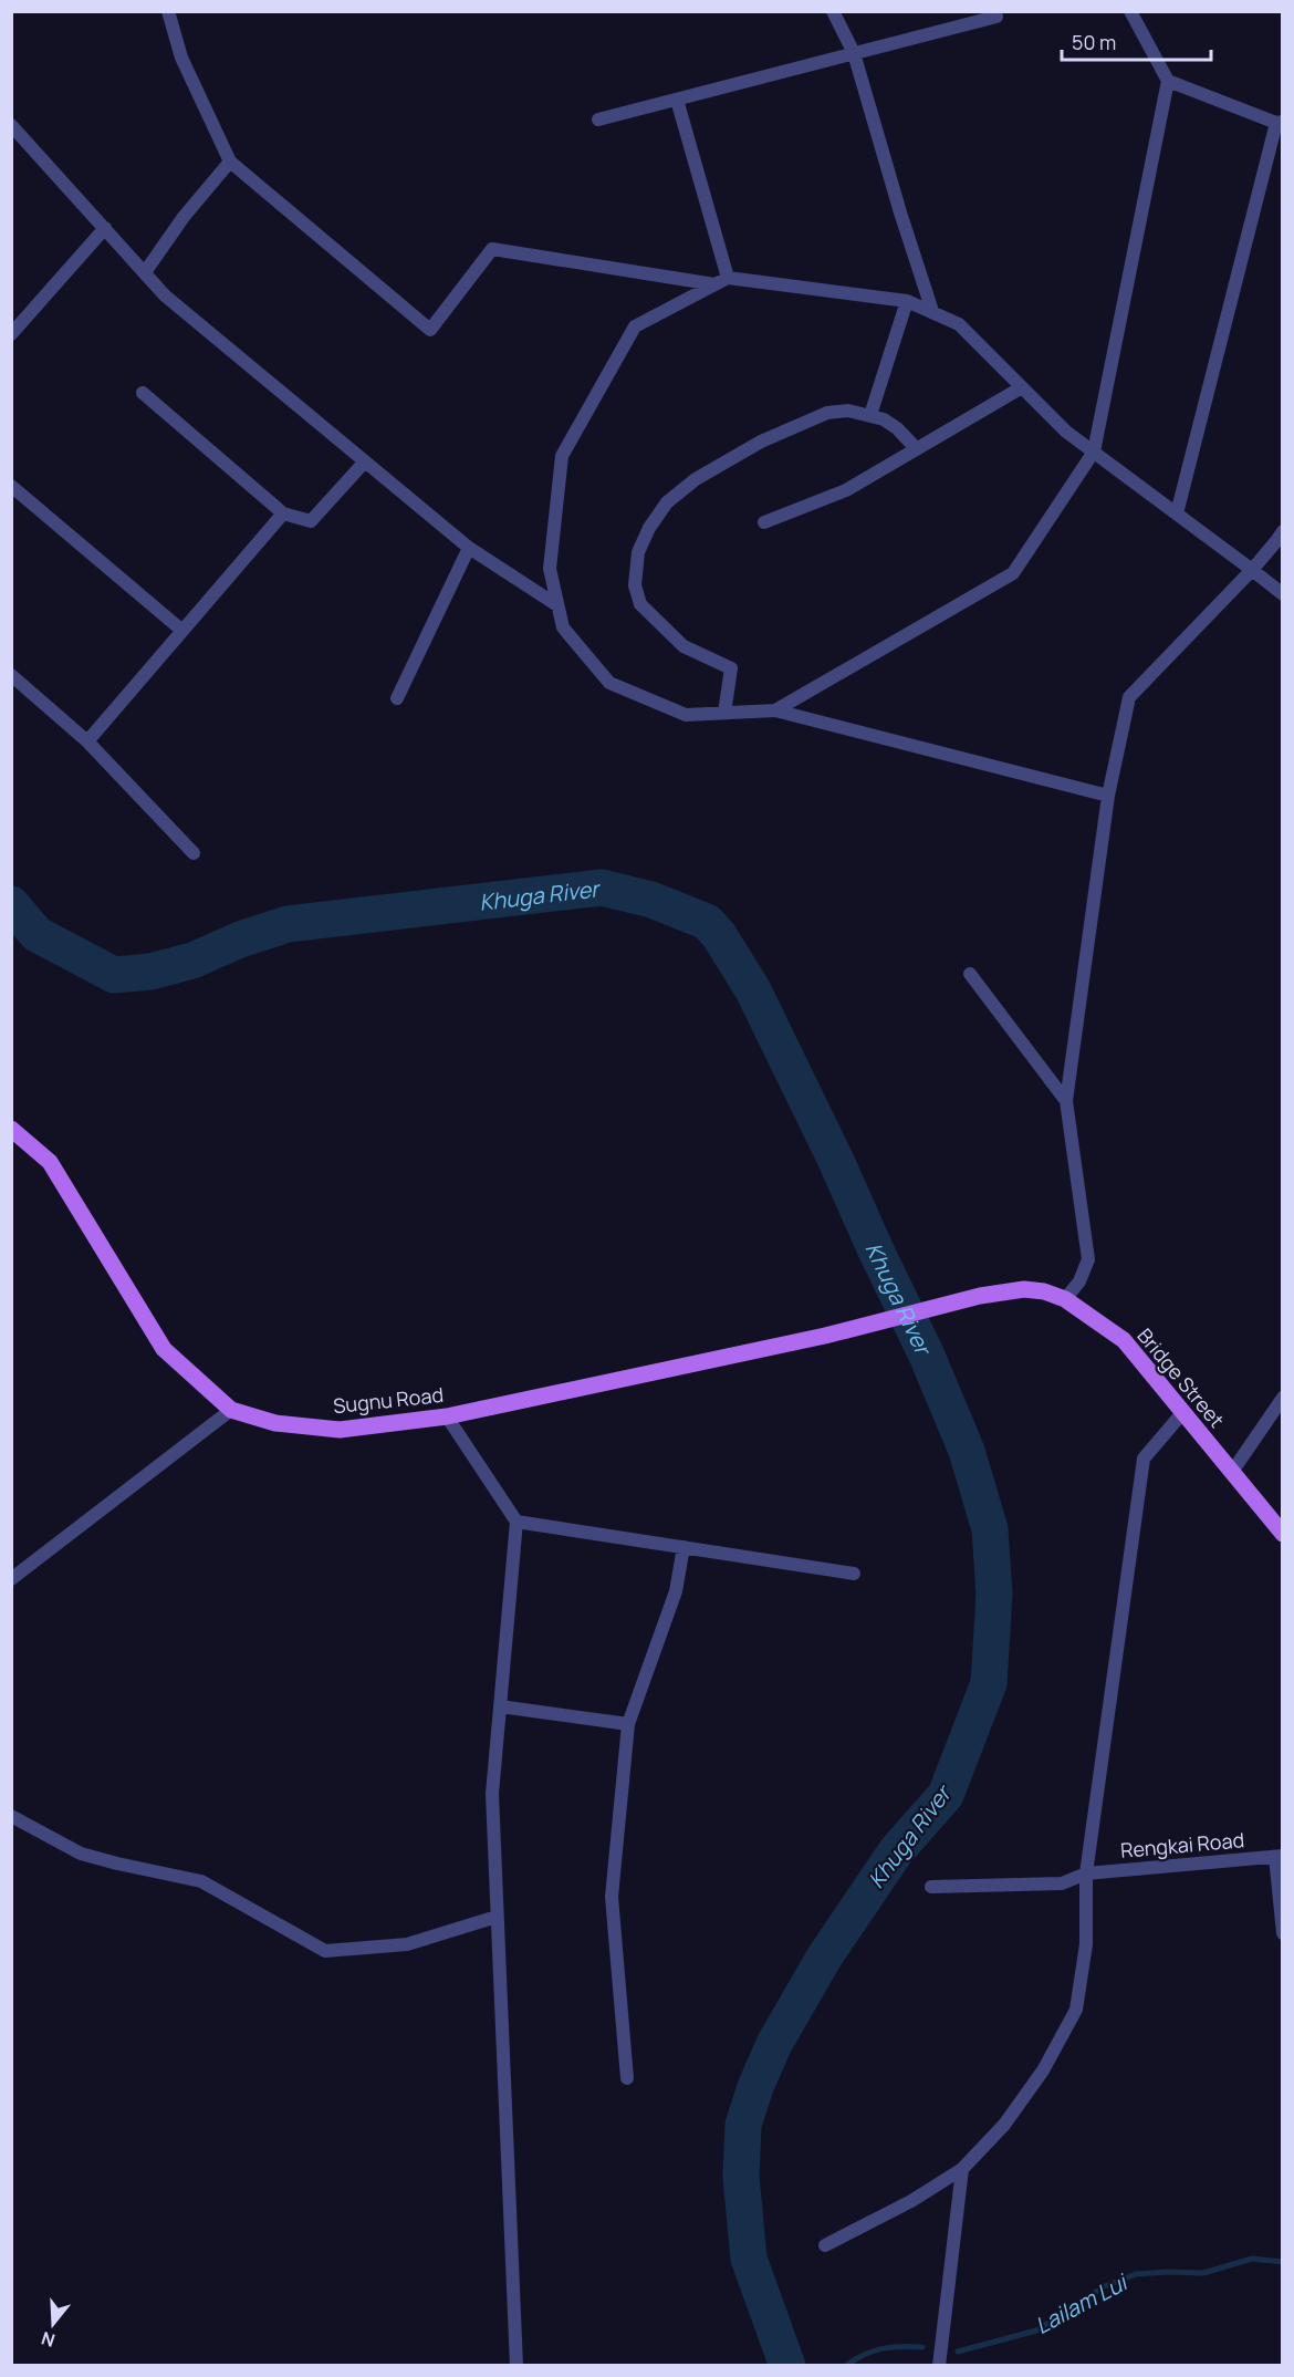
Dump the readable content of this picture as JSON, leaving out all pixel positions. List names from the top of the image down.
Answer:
{
  "streets": {
    "main road": ["Bridge Street", "Sugnu Road"],
    "street": ["Rengkai Road"]
  },
  "crossings": [
    ["Bridge Street", "Sugnu Road"]
  ],
  "water": ["Khuga River", "Lailam Lui"],
  "scale_bar": "50 m",
  "north": "bottom"
}
